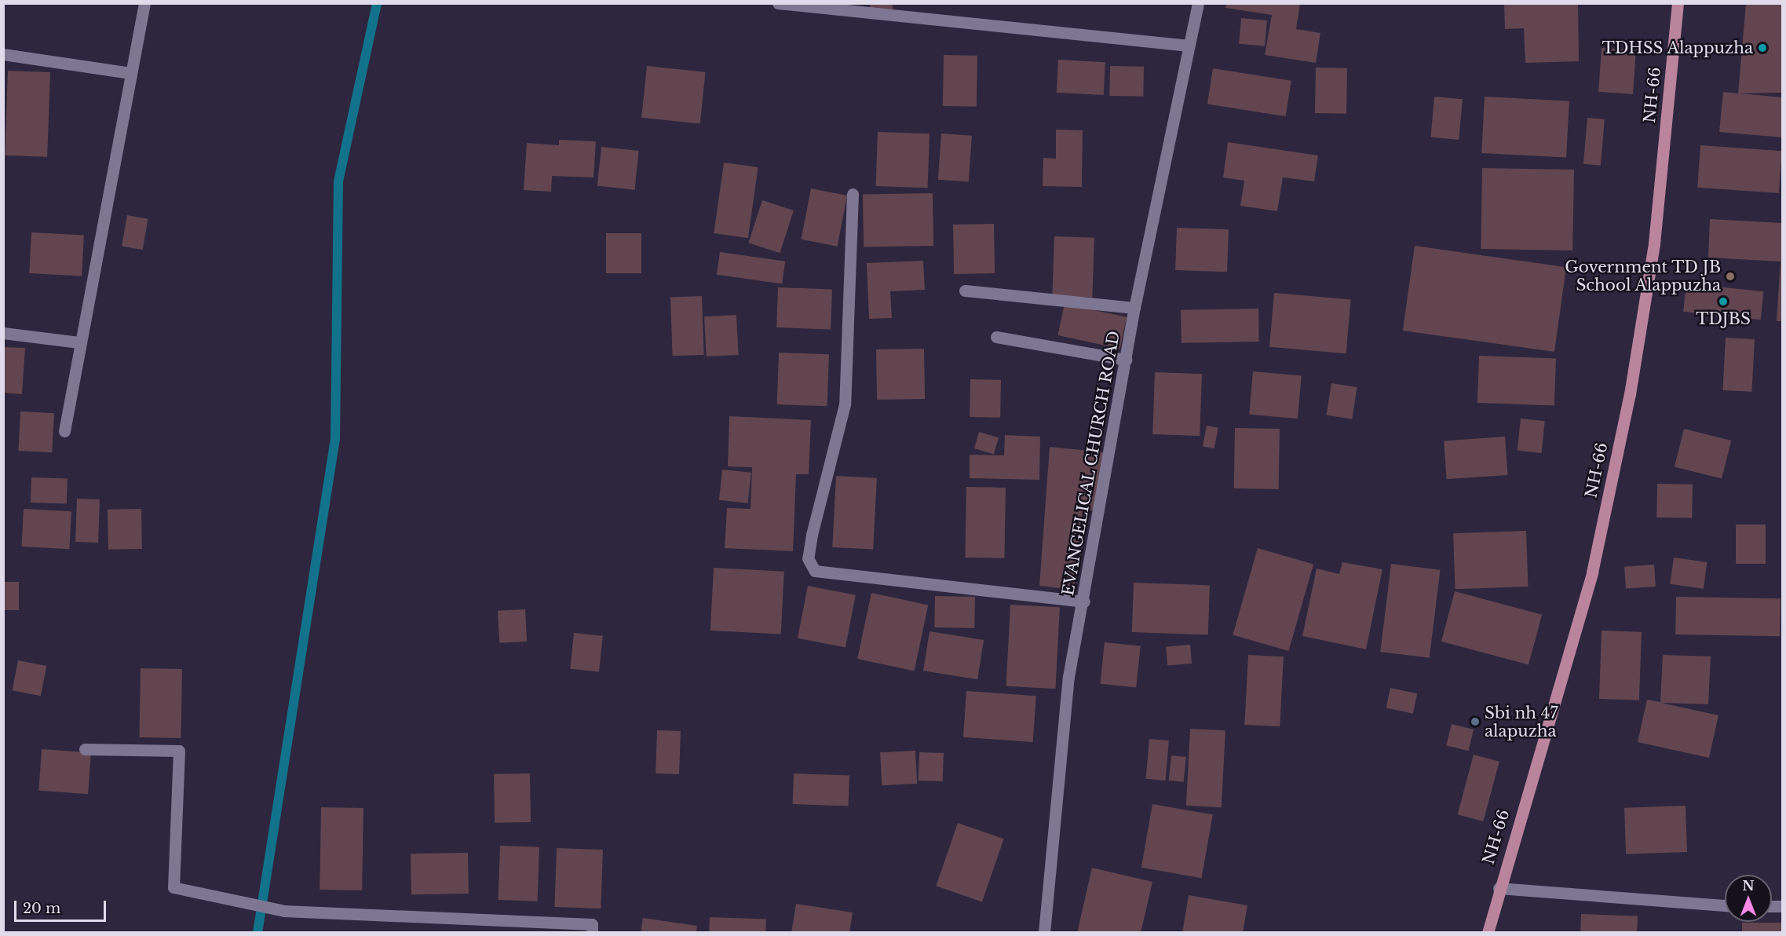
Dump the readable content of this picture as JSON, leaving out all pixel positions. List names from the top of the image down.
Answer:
{
  "streets": {
    "main road": ["NH-66"],
    "street": ["EVANGELICAL CHURCH ROAD"]
  },
  "places": [
    "TDHSS Alappuzha",
    "Government TD JB School Alappuzha",
    "TDJBS",
    "Sbi nh 47 alapuzha"
  ],
  "scale_bar": "20 m",
  "north": "top"
}
